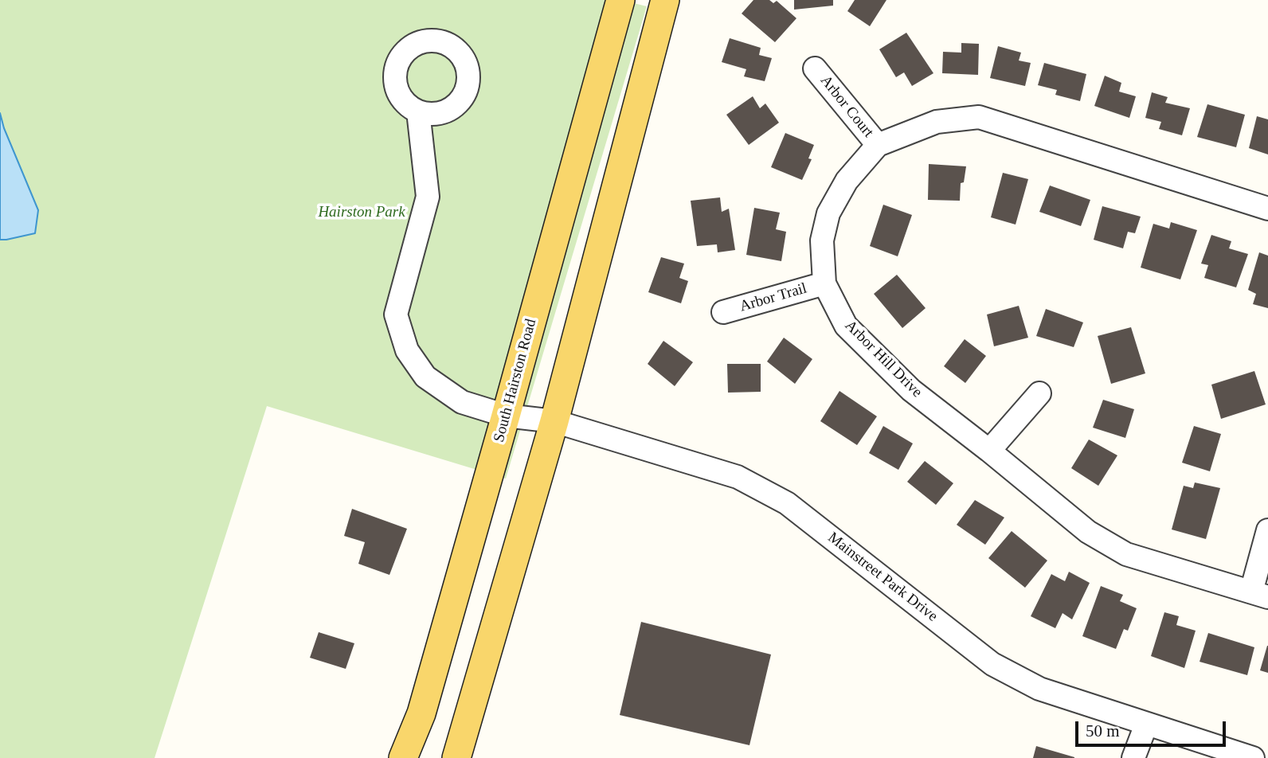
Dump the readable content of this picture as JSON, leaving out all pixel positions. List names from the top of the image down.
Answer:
{
  "streets": {
    "main road": ["South Hairston Road"],
    "street": [
      "Arbor Court",
      "Arbor Trail",
      "Arbor Hill Drive",
      "Mainstreet Park Drive"
    ]
  },
  "crossings": [
    ["Arbor Court", "Arbor Hill Drive"],
    ["Arbor Trail", "Arbor Hill Drive"],
    ["South Hairston Road", "Mainstreet Park Drive"]
  ],
  "parks": ["Hairston Park"],
  "scale_bar": "50 m"
}
